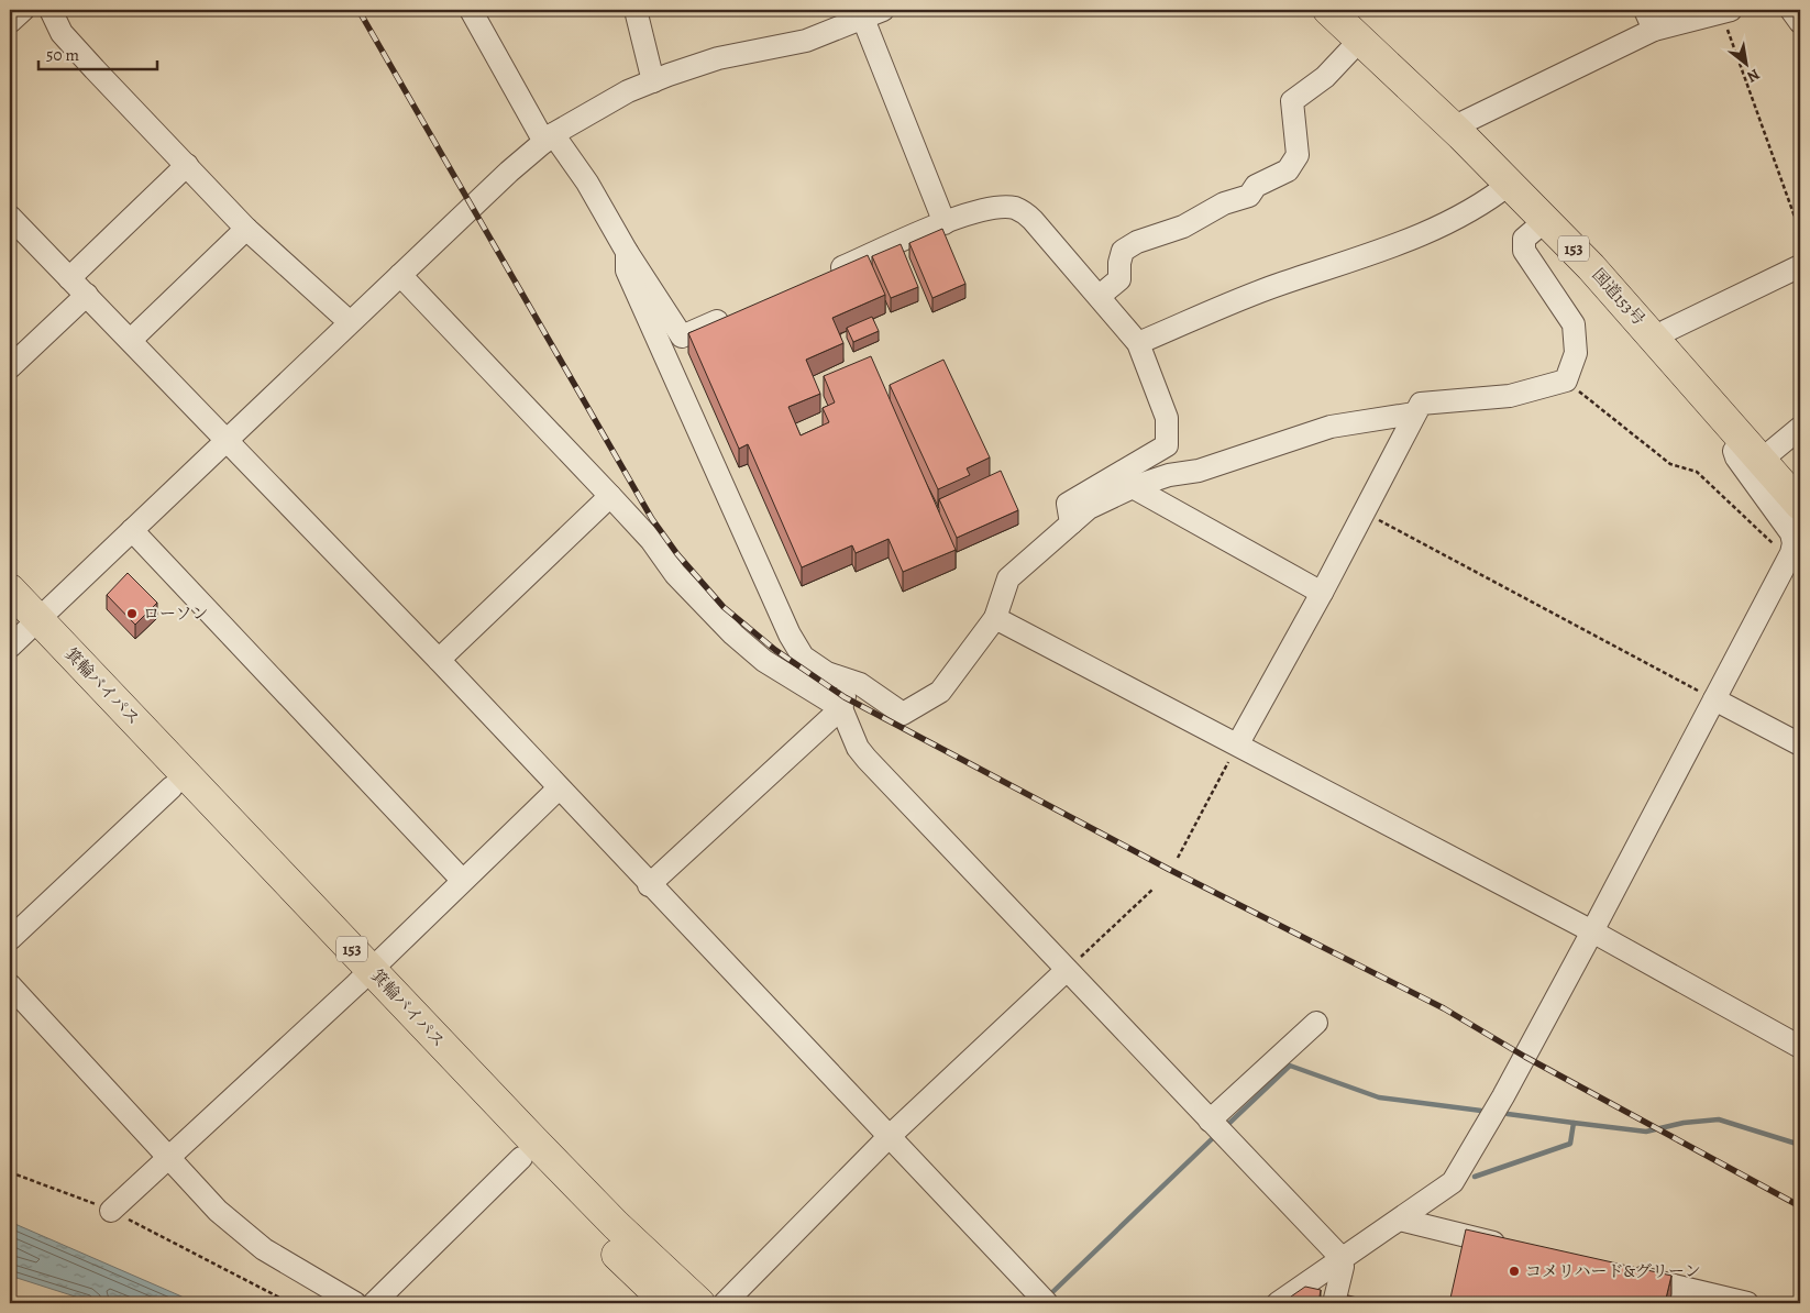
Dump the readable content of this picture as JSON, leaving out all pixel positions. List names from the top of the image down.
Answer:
{
  "streets": {
    "highway": ["153", "国道153号", "箕輪バイパス"]
  },
  "places": ["ローソン", "コメリハード&グリーン"],
  "scale_bar": "50 m",
  "north": "bottom right"
}
